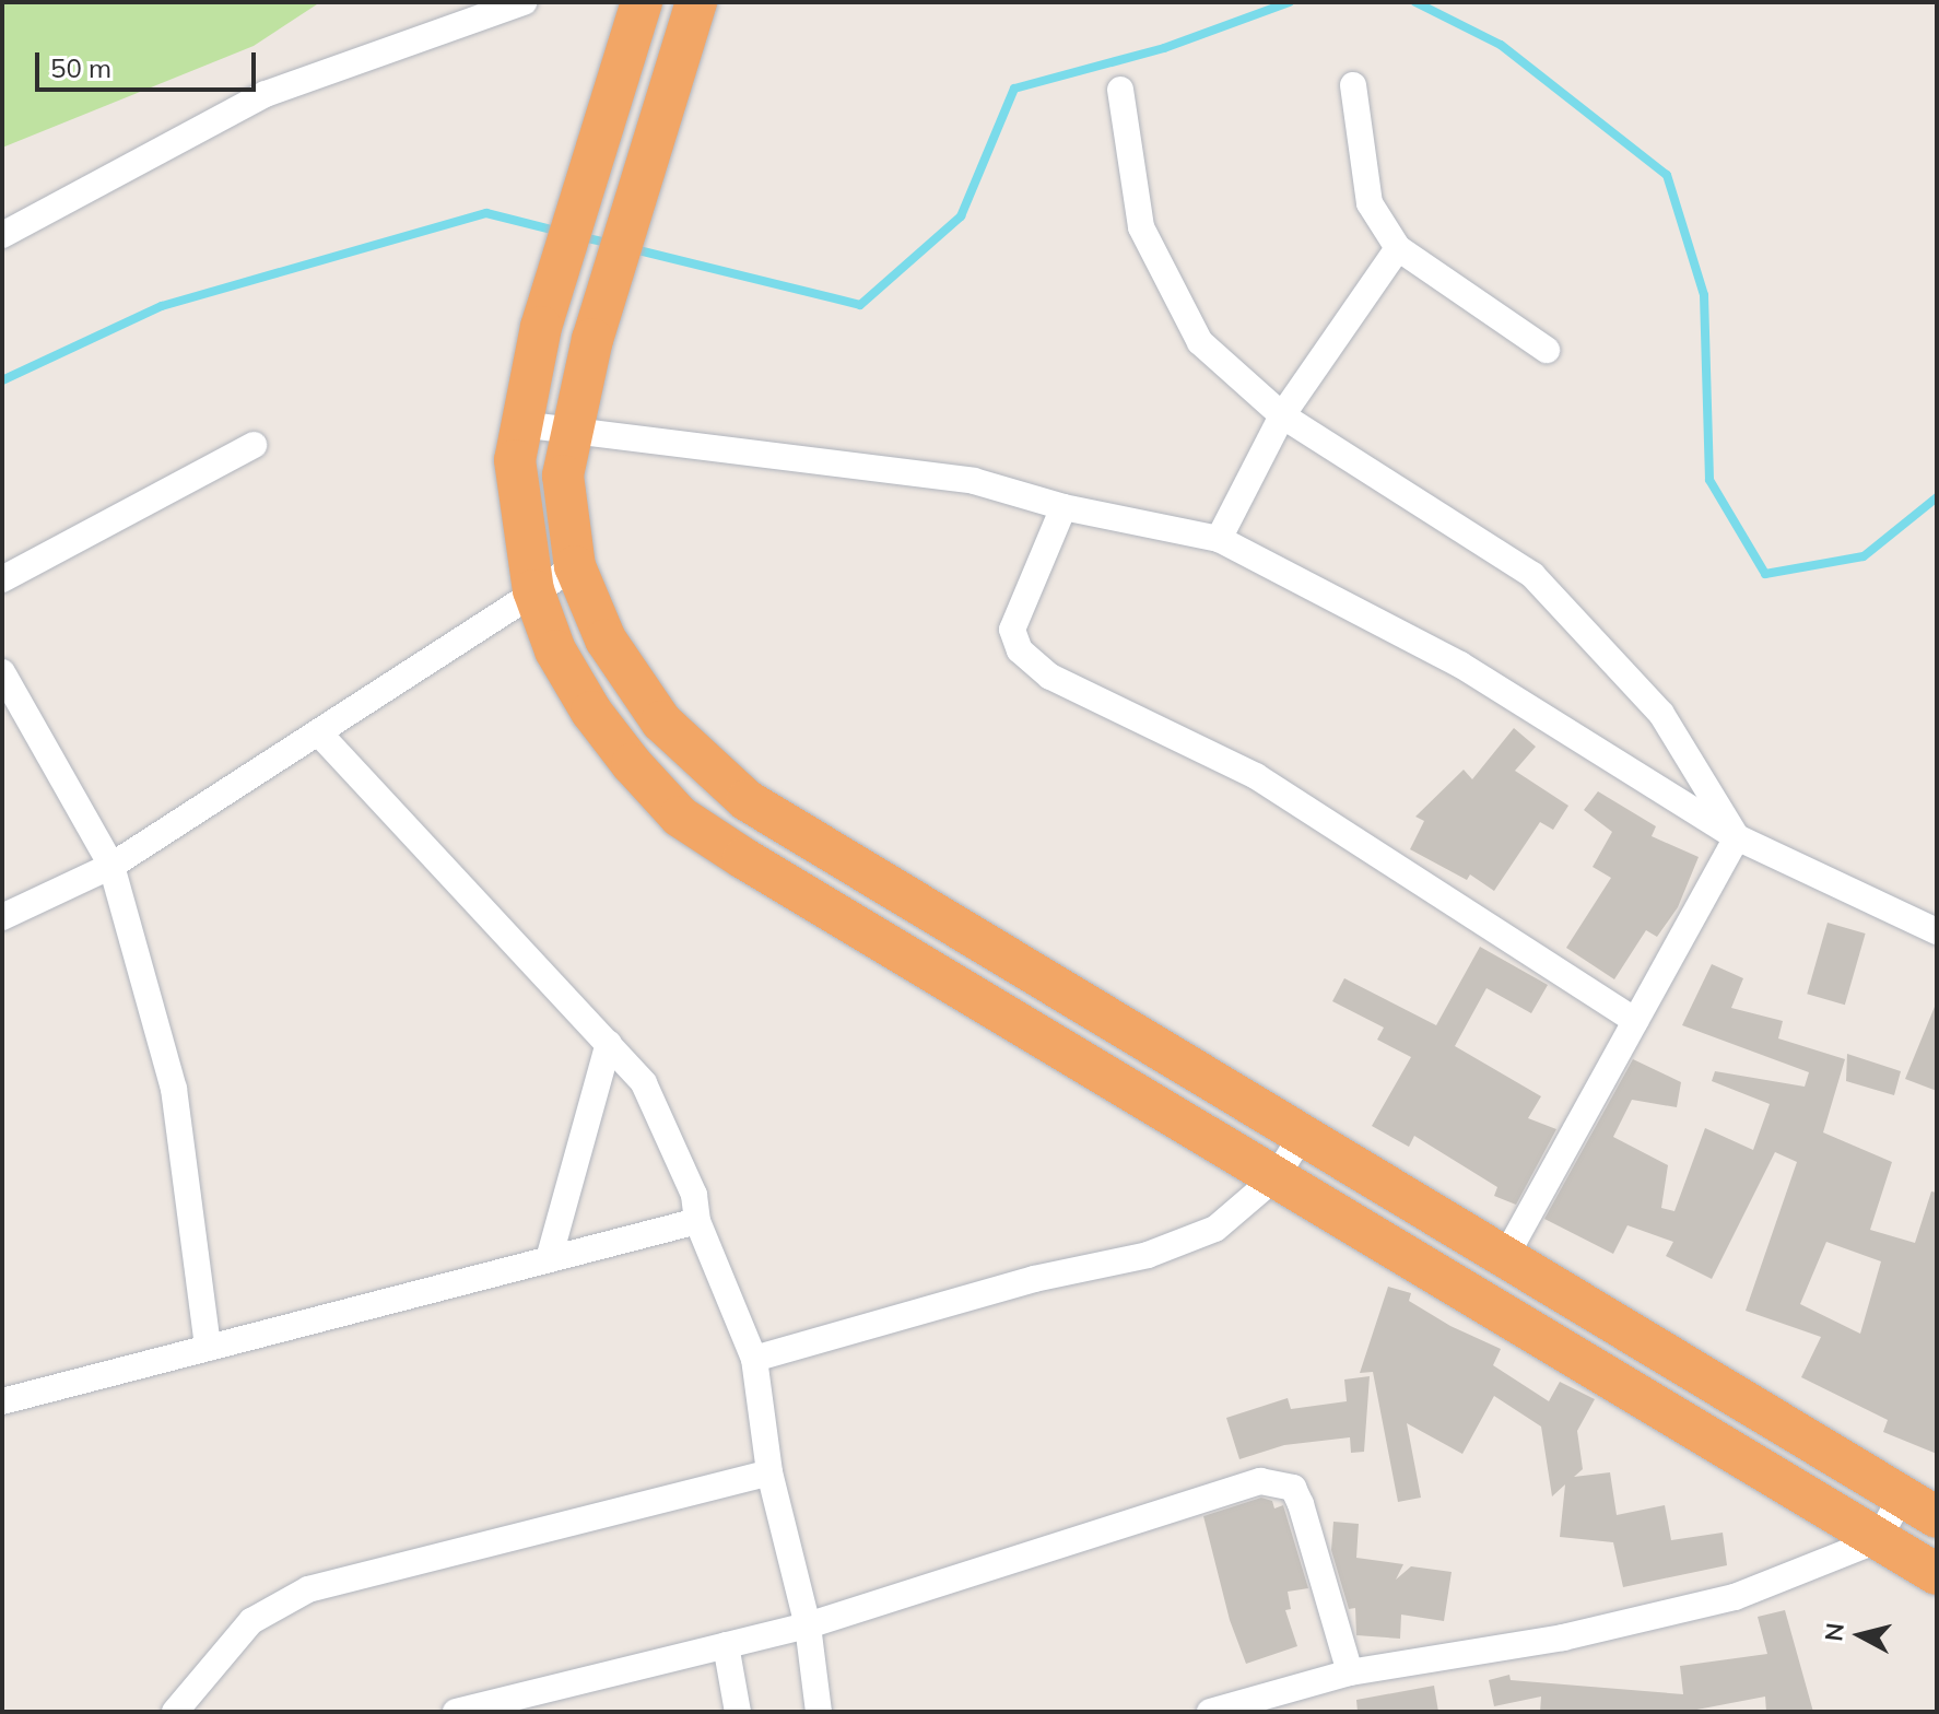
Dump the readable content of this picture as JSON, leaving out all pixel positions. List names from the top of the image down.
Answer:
{
  "scale_bar": "50 m",
  "north": "left"
}
